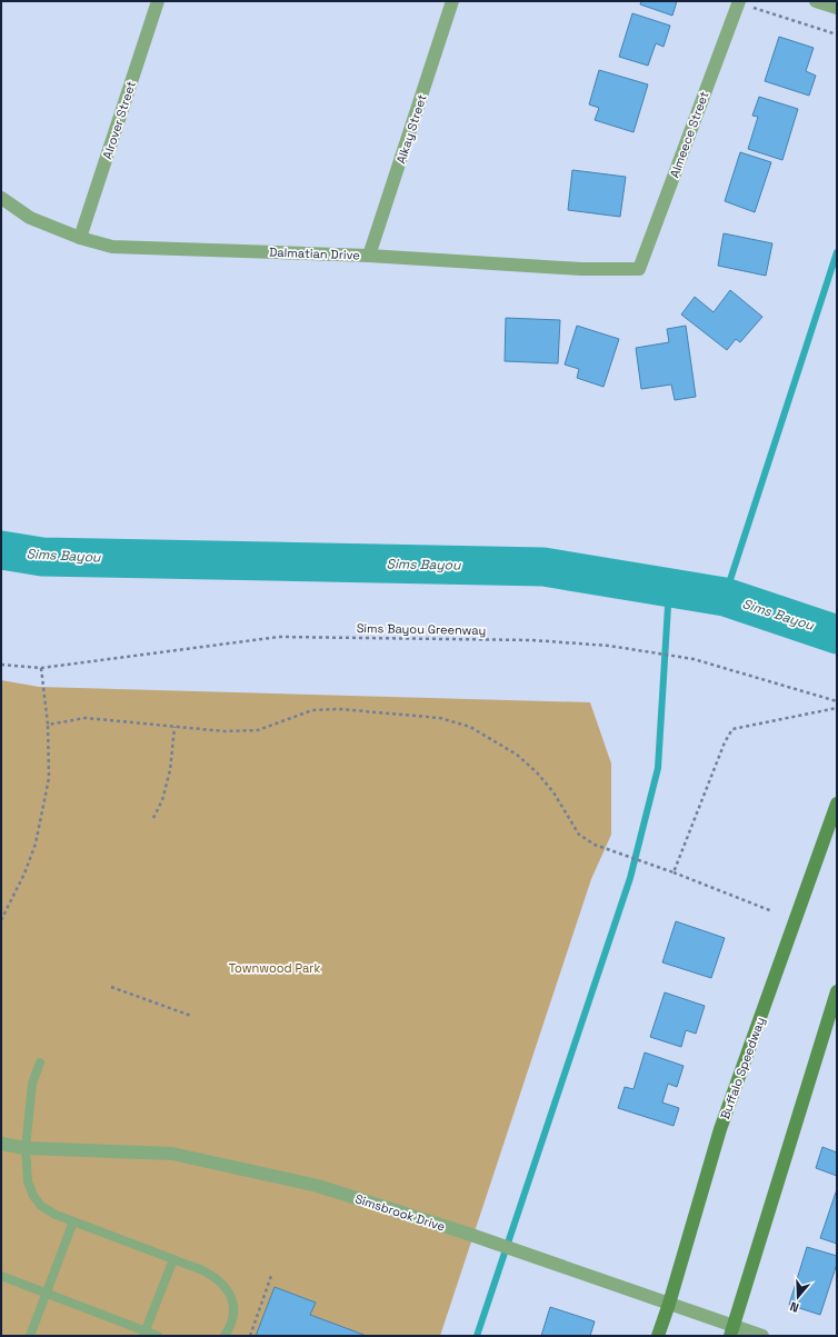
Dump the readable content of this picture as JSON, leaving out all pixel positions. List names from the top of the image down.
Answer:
{
  "streets": {
    "main road": ["Buffalo Speedway"],
    "street": [
      "Alrover Street",
      "Alkay Street",
      "Almeece Street",
      "Dalmatian Drive",
      "Simsbrook Drive"
    ],
    "path": ["Sims Bayou Greenway"]
  },
  "crossings": [
    ["Alrover Street", "Dalmatian Drive"],
    ["Alkay Street", "Dalmatian Drive"],
    ["Almeece Street", "Dalmatian Drive"],
    ["Buffalo Speedway", "Simsbrook Drive"]
  ],
  "water": ["Sims Bayou"],
  "parks": ["Townwood Park"],
  "north": "bottom"
}
